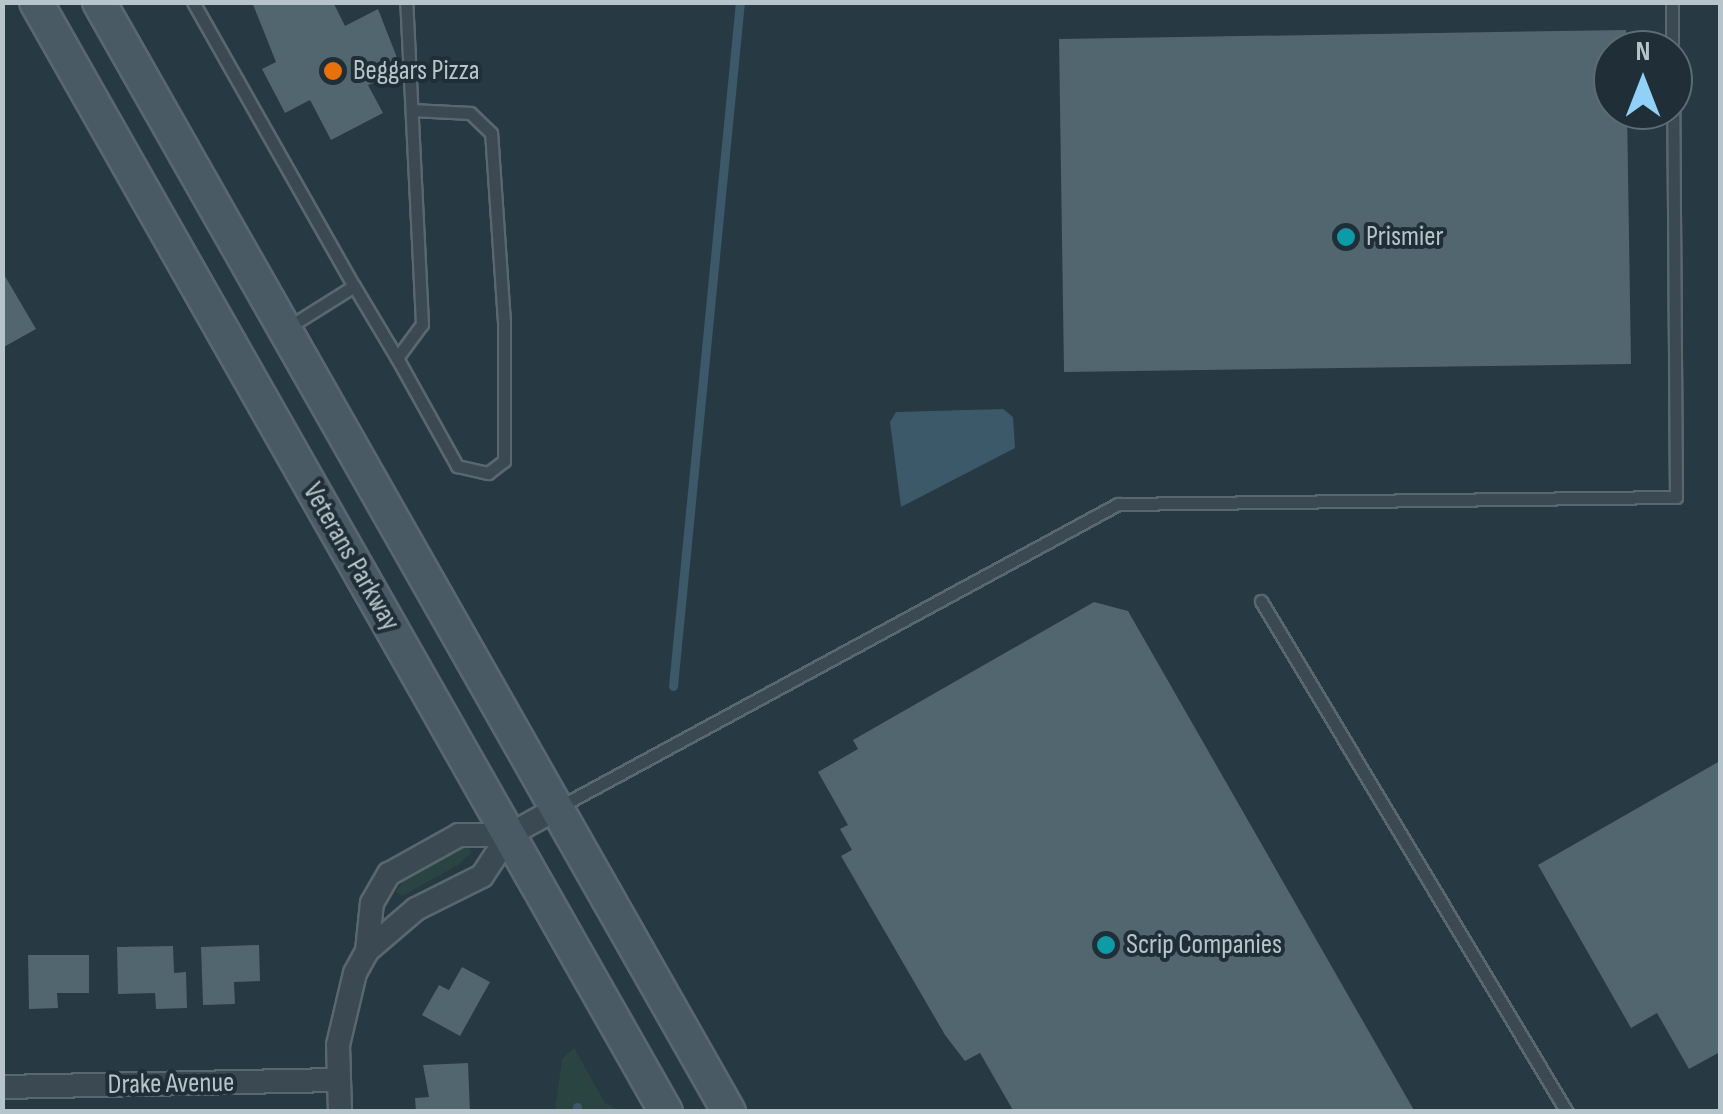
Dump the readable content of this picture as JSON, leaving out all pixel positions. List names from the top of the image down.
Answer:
{
  "streets": {
    "main road": ["Veterans Parkway"],
    "street": ["Drake Avenue"]
  },
  "places": ["Beggars Pizza", "Prismier", "Scrip Companies"],
  "north": "top"
}
